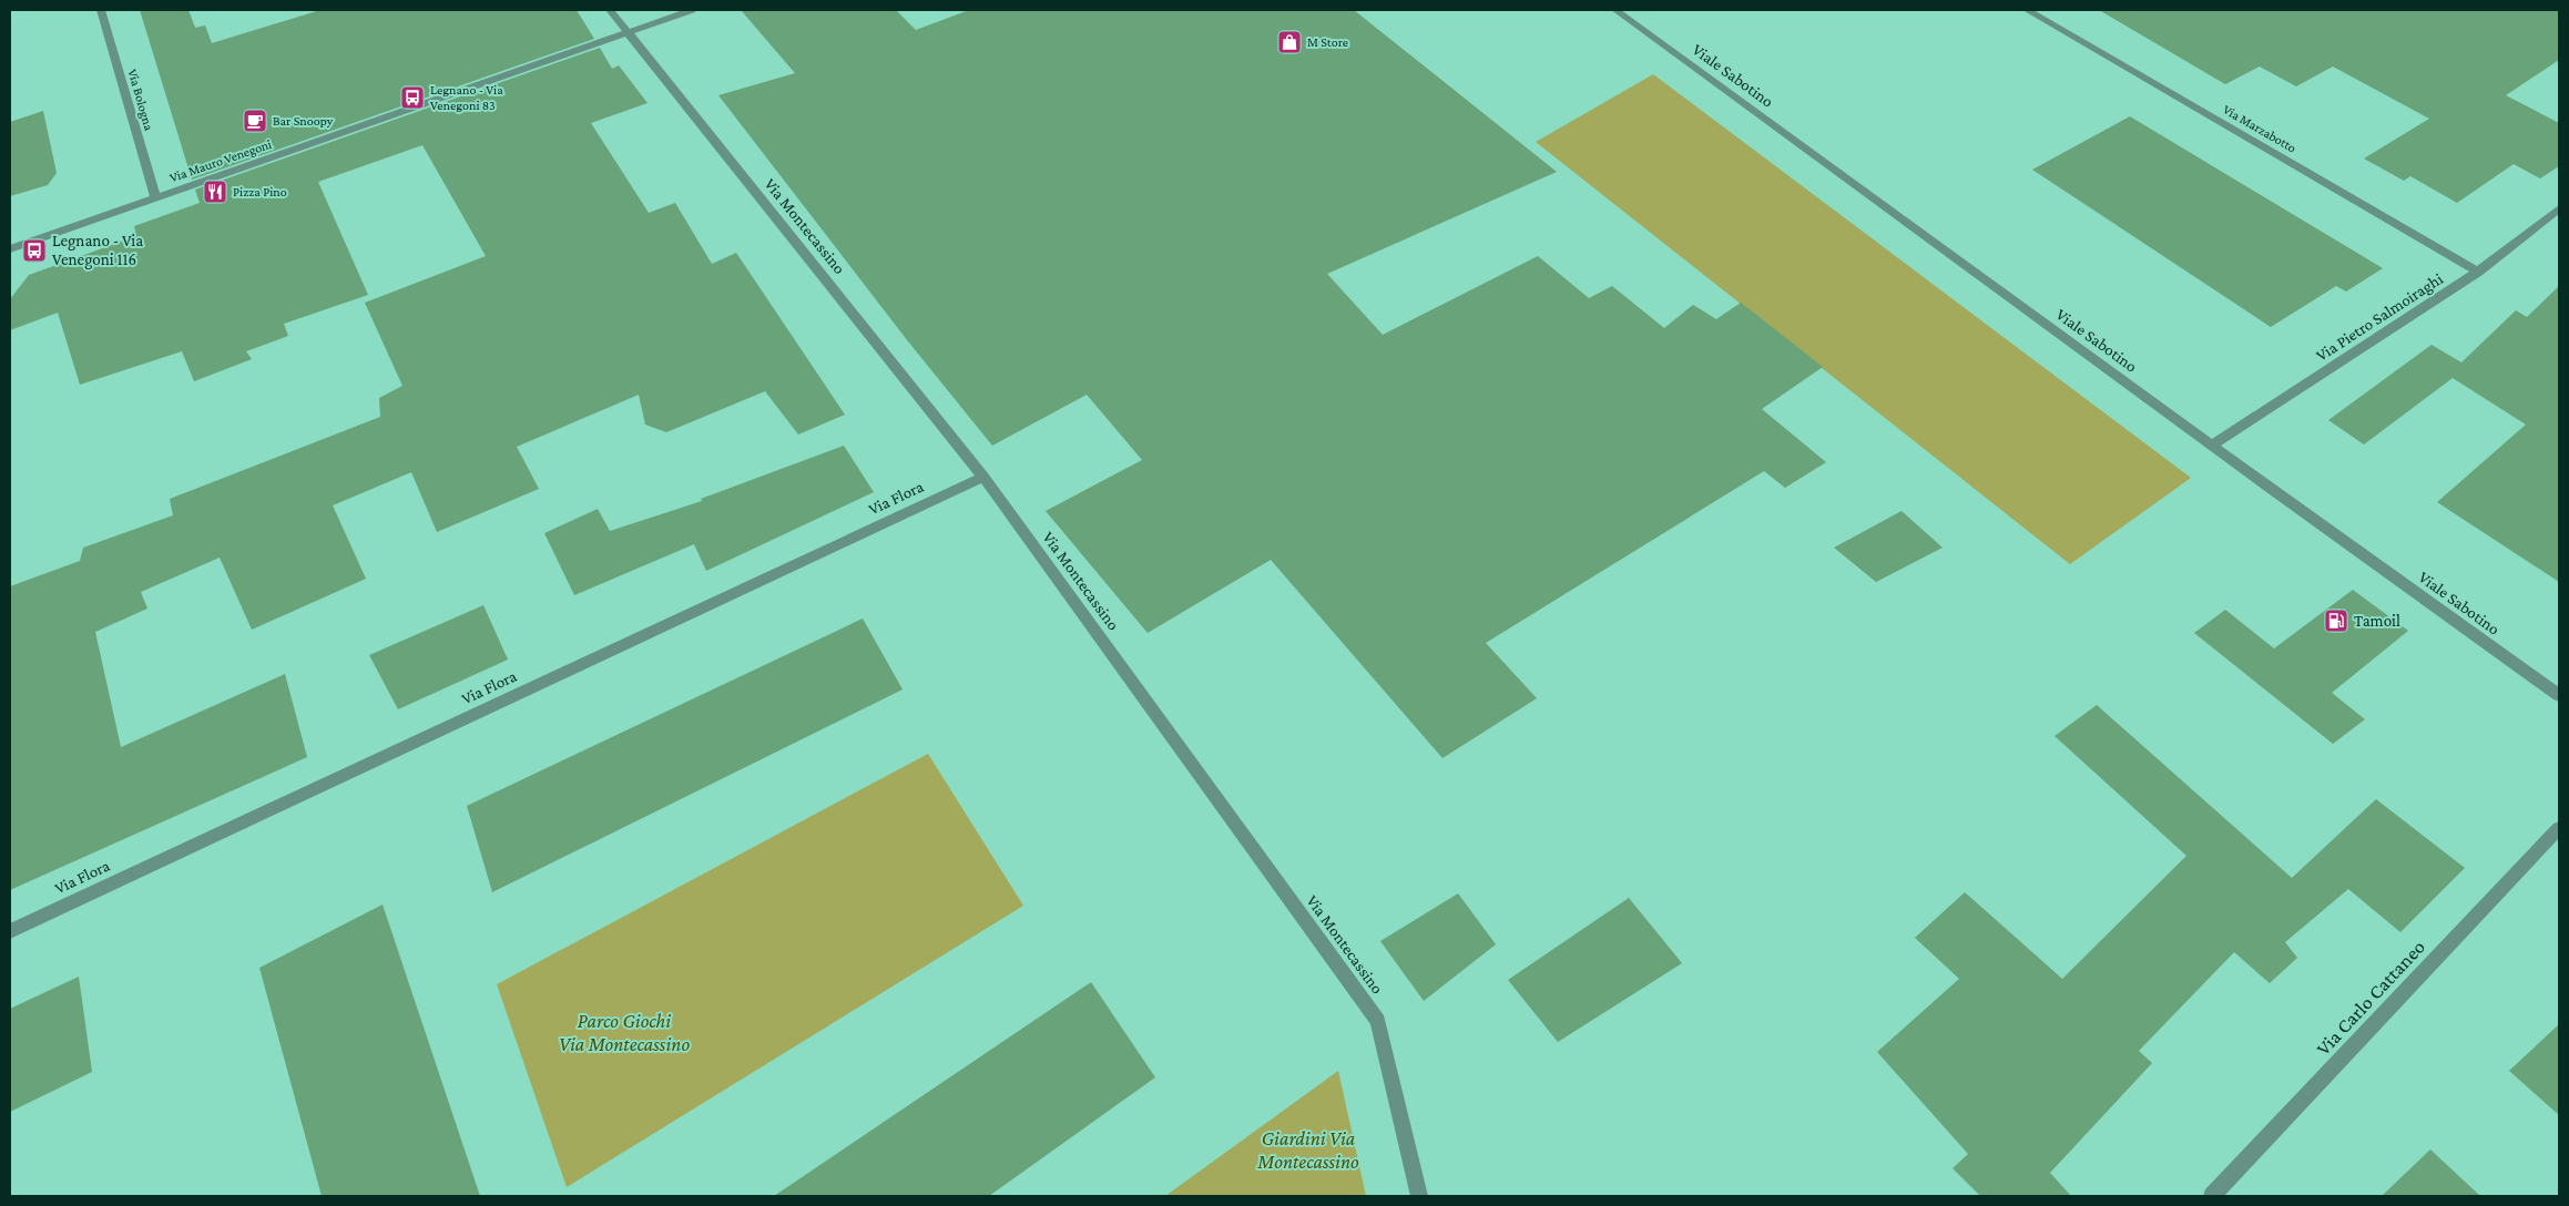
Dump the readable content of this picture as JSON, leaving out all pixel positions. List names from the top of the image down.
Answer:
{
  "streets": {
    "street": [
      "Viale Sabotino",
      "Via Bologna",
      "Via Marzabotto",
      "Via Mauro Venegoni",
      "Via Montecassino",
      "Via Pietro Salmoiraghi",
      "Via Flora",
      "Via Carlo Cattaneo"
    ]
  },
  "crossings": [
    ["Viale Sabotino", "Via Pietro Salmoiraghi"],
    ["Via Bologna", "Via Mauro Venegoni"],
    ["Via Marzabotto", "Via Pietro Salmoiraghi"],
    ["Via Mauro Venegoni", "Via Montecassino"],
    ["Via Montecassino", "Via Flora"]
  ],
  "parks": ["Parco Giochi Via Montecassino", "Giardini Via Montecassino"],
  "places": {
    "shop": ["M Store"],
    "bus stop": ["Legnano - Via Venegoni 83", "Legnano - Via Venegoni 116"],
    "cafe": ["Bar Snoopy"],
    "restaurant": ["Pizza Pino"],
    "fuel station": ["Tamoil"]
  }
}
